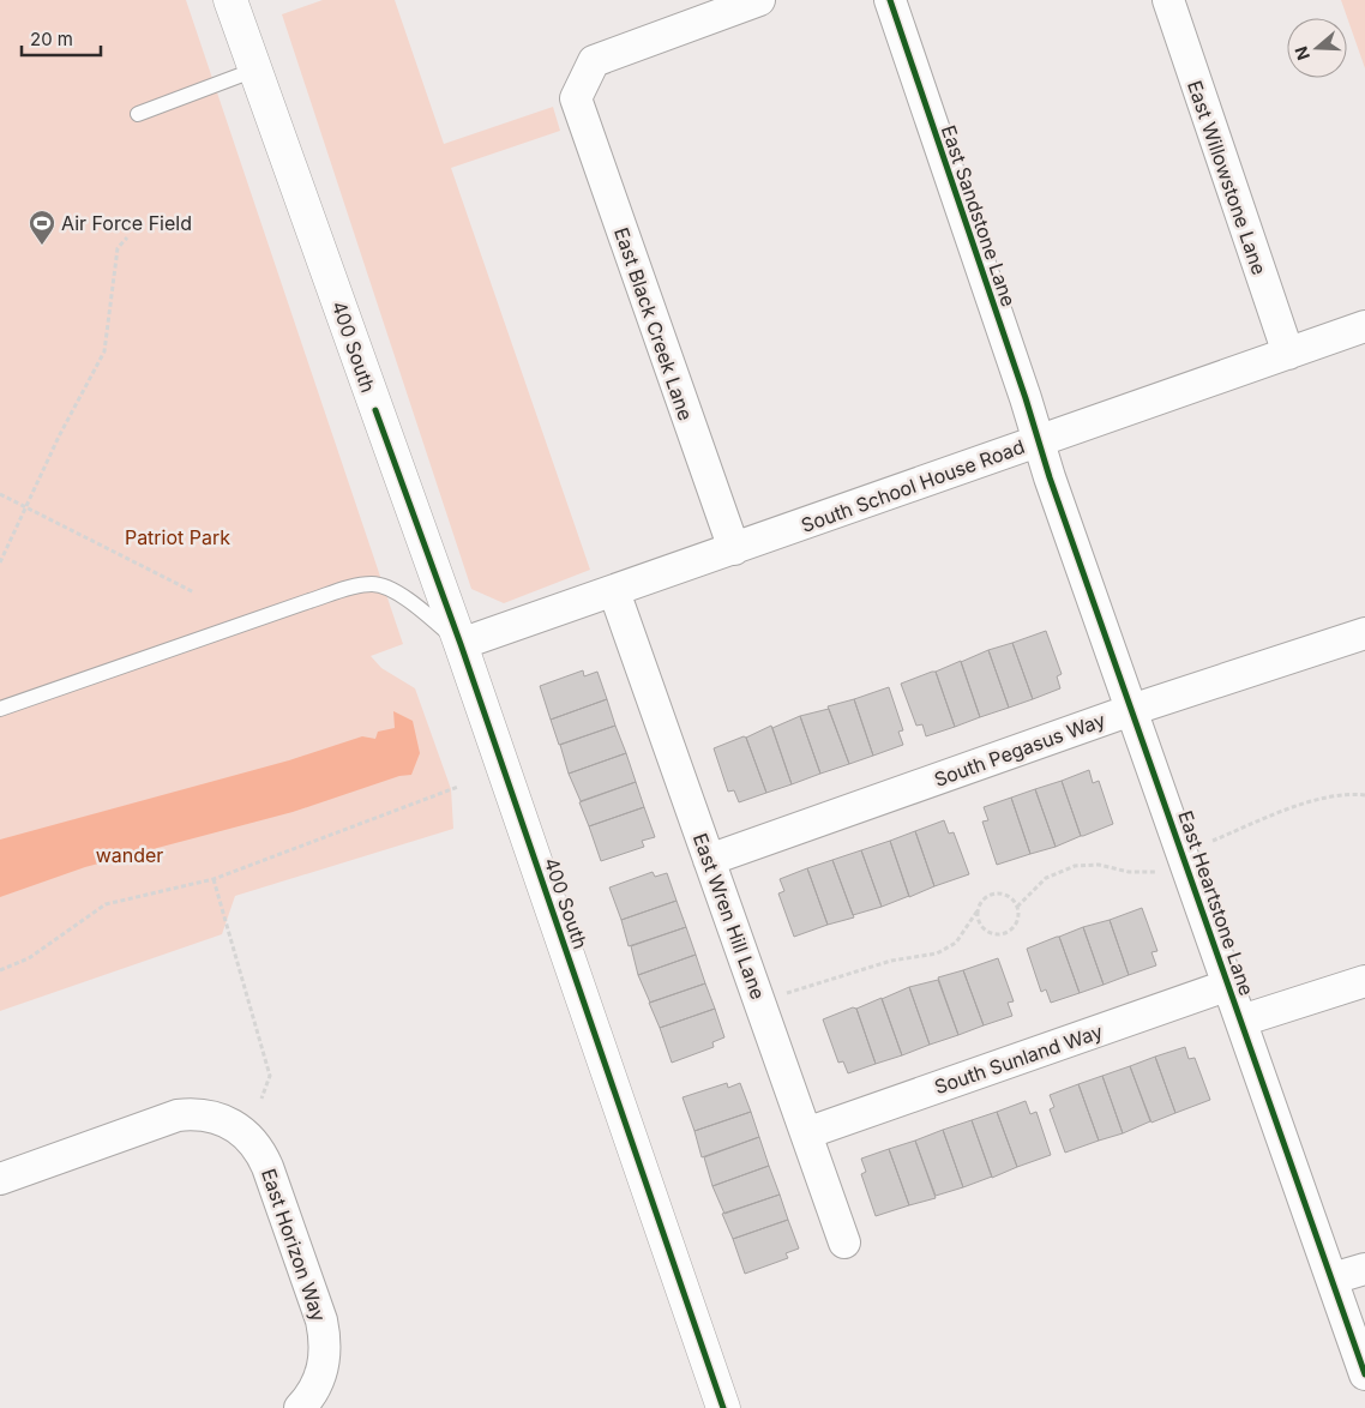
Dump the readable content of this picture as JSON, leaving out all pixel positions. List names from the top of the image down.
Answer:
{
  "streets": {
    "street": [
      "East Willowstone Lane",
      "East Sandstone Lane",
      "East Black Creek Lane",
      "400 South",
      "South School House Road",
      "South Pegasus Way",
      "East Heartstone Lane",
      "East Wren Hill Lane",
      "South Sunland Way",
      "East Horizon Way"
    ]
  },
  "crossings": [
    ["East Willowstone Lane", "South School House Road"],
    ["East Sandstone Lane", "South School House Road"],
    ["East Sandstone Lane", "East Heartstone Lane"],
    ["East Black Creek Lane", "South School House Road"],
    ["400 South", "South School House Road"],
    ["South School House Road", "East Heartstone Lane"],
    ["South School House Road", "East Wren Hill Lane"],
    ["South Pegasus Way", "East Heartstone Lane"],
    ["South Pegasus Way", "East Wren Hill Lane"],
    ["East Heartstone Lane", "South Sunland Way"],
    ["East Wren Hill Lane", "South Sunland Way"]
  ],
  "parks": ["Patriot Park", "wander"],
  "places": {
    "sports": ["Air Force Field"]
  },
  "scale_bar": "20 m",
  "north": "left"
}
